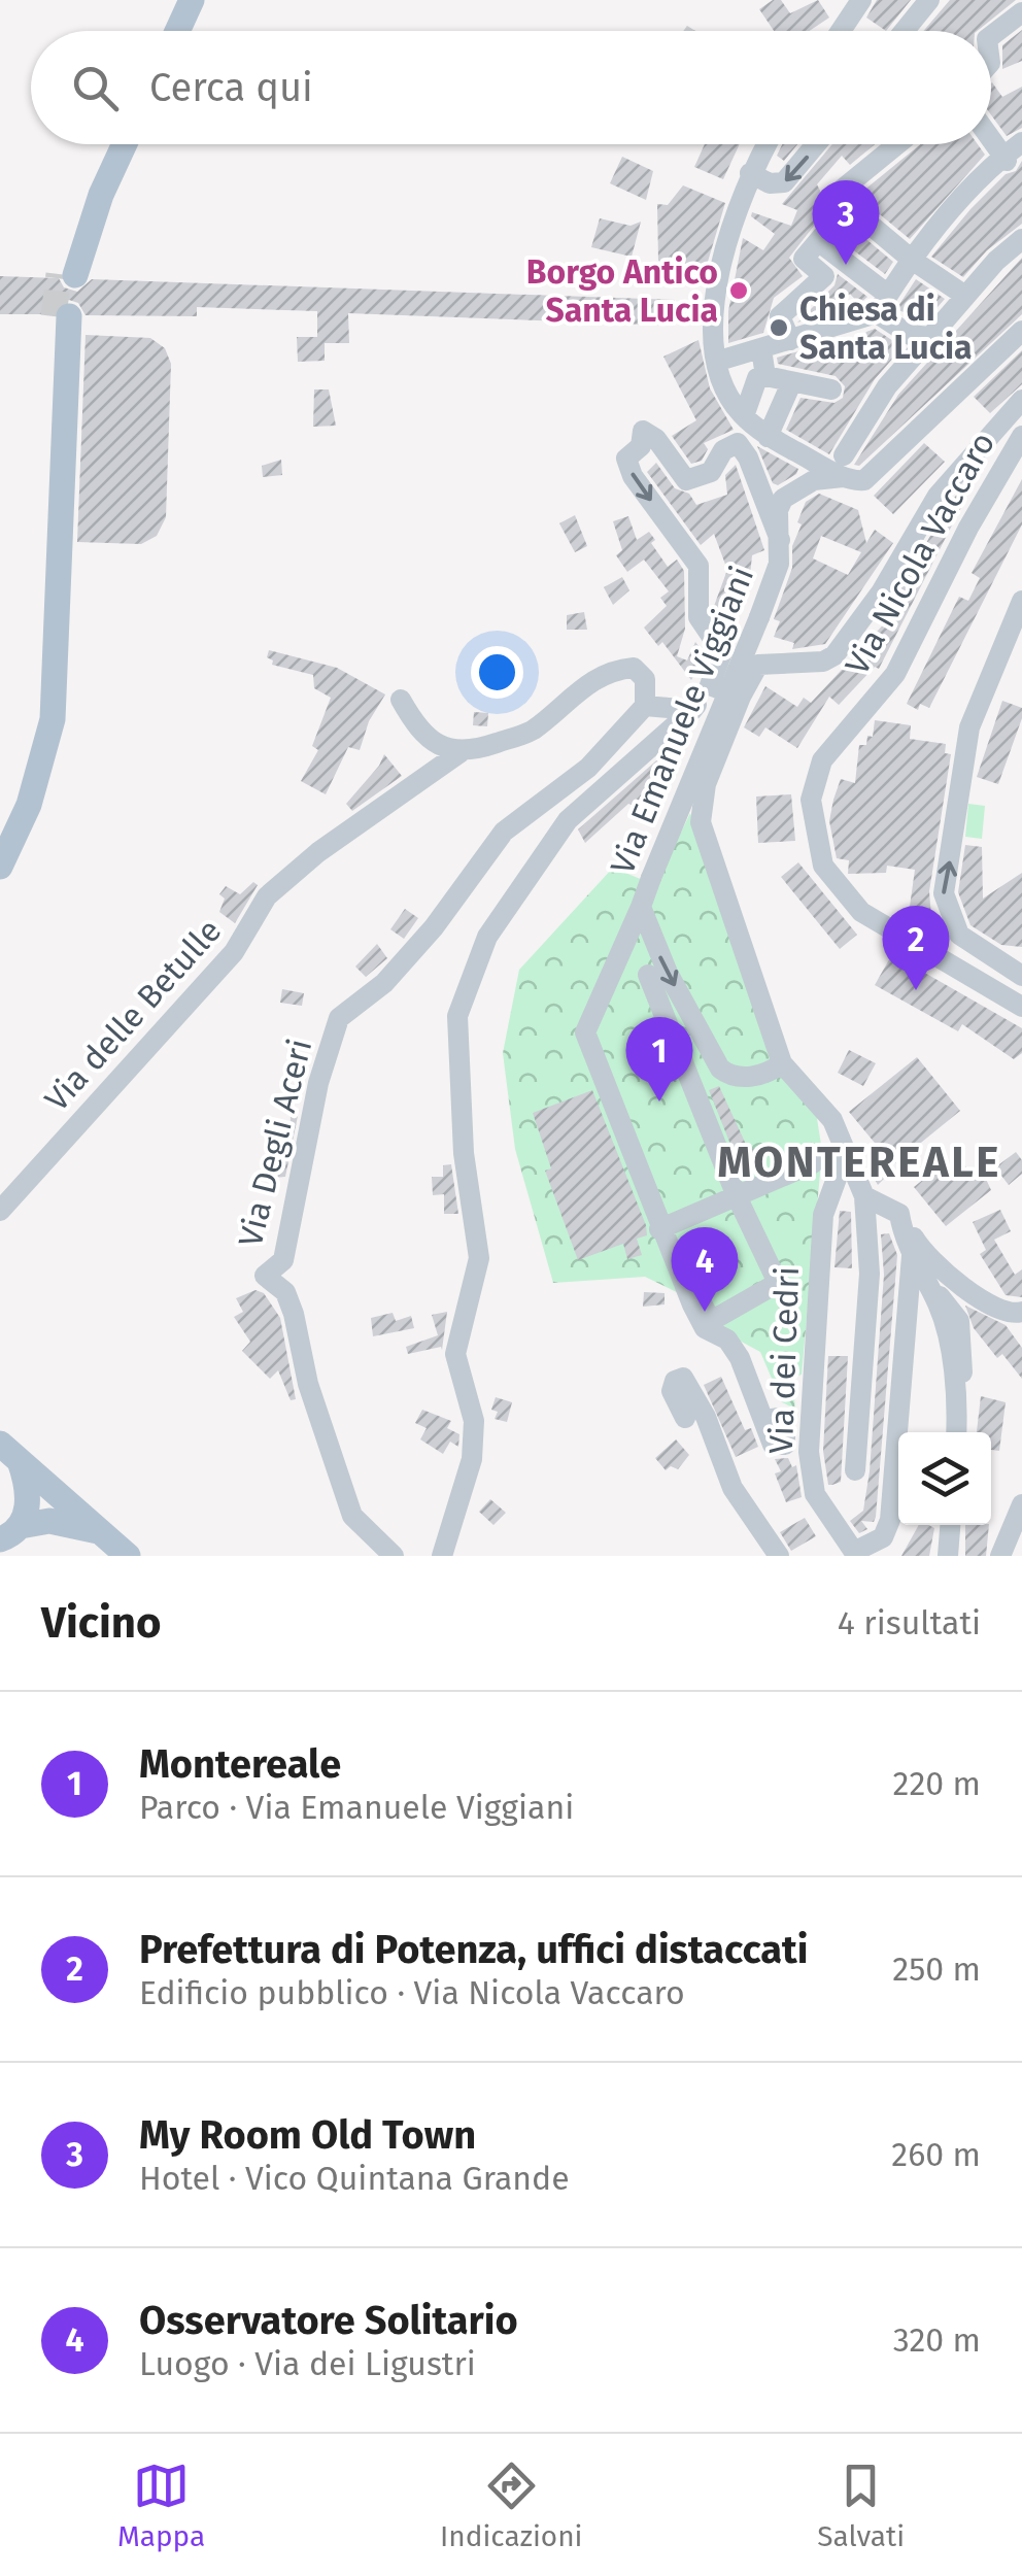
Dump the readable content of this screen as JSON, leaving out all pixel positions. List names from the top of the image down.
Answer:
{
  "streets": {
    "street": [
      "Via Nicola Vaccaro",
      "Via Emanuele Viggiani",
      "Via delle Betulle",
      "Via Degli Aceri",
      "Via dei Cedri"
    ]
  },
  "crossings": [
    ["Via delle Betulle", "Via Degli Aceri"]
  ],
  "districts": ["MONTEREALE"],
  "places": ["Borgo Antico Santa Lucia", "Chiesa di Santa Lucia"],
  "page": {
    "search": "Cerca qui",
    "pins": [
      "3",
      "2",
      "1",
      "4"
    ],
    "heading": ["Vicino", "4 risultati"],
    "list": [
      {
        "mark": "1",
        "name": "Montereale",
        "note": "Parco · Via Emanuele Viggiani",
        "value": "220 m"
      },
      {
        "mark": "2",
        "name": "Prefettura di Potenza, uffici distaccati",
        "note": "Edificio pubblico · Via Nicola Vaccaro",
        "value": "250 m"
      },
      {
        "mark": "3",
        "name": "My Room Old Town",
        "note": "Hotel · Vico Quintana Grande",
        "value": "260 m"
      },
      {
        "mark": "4",
        "name": "Osservatore Solitario",
        "note": "Luogo · Via dei Ligustri",
        "value": "320 m"
      }
    ],
    "nav": ["Mappa", "Indicazioni", "Salvati"]
  }
}
